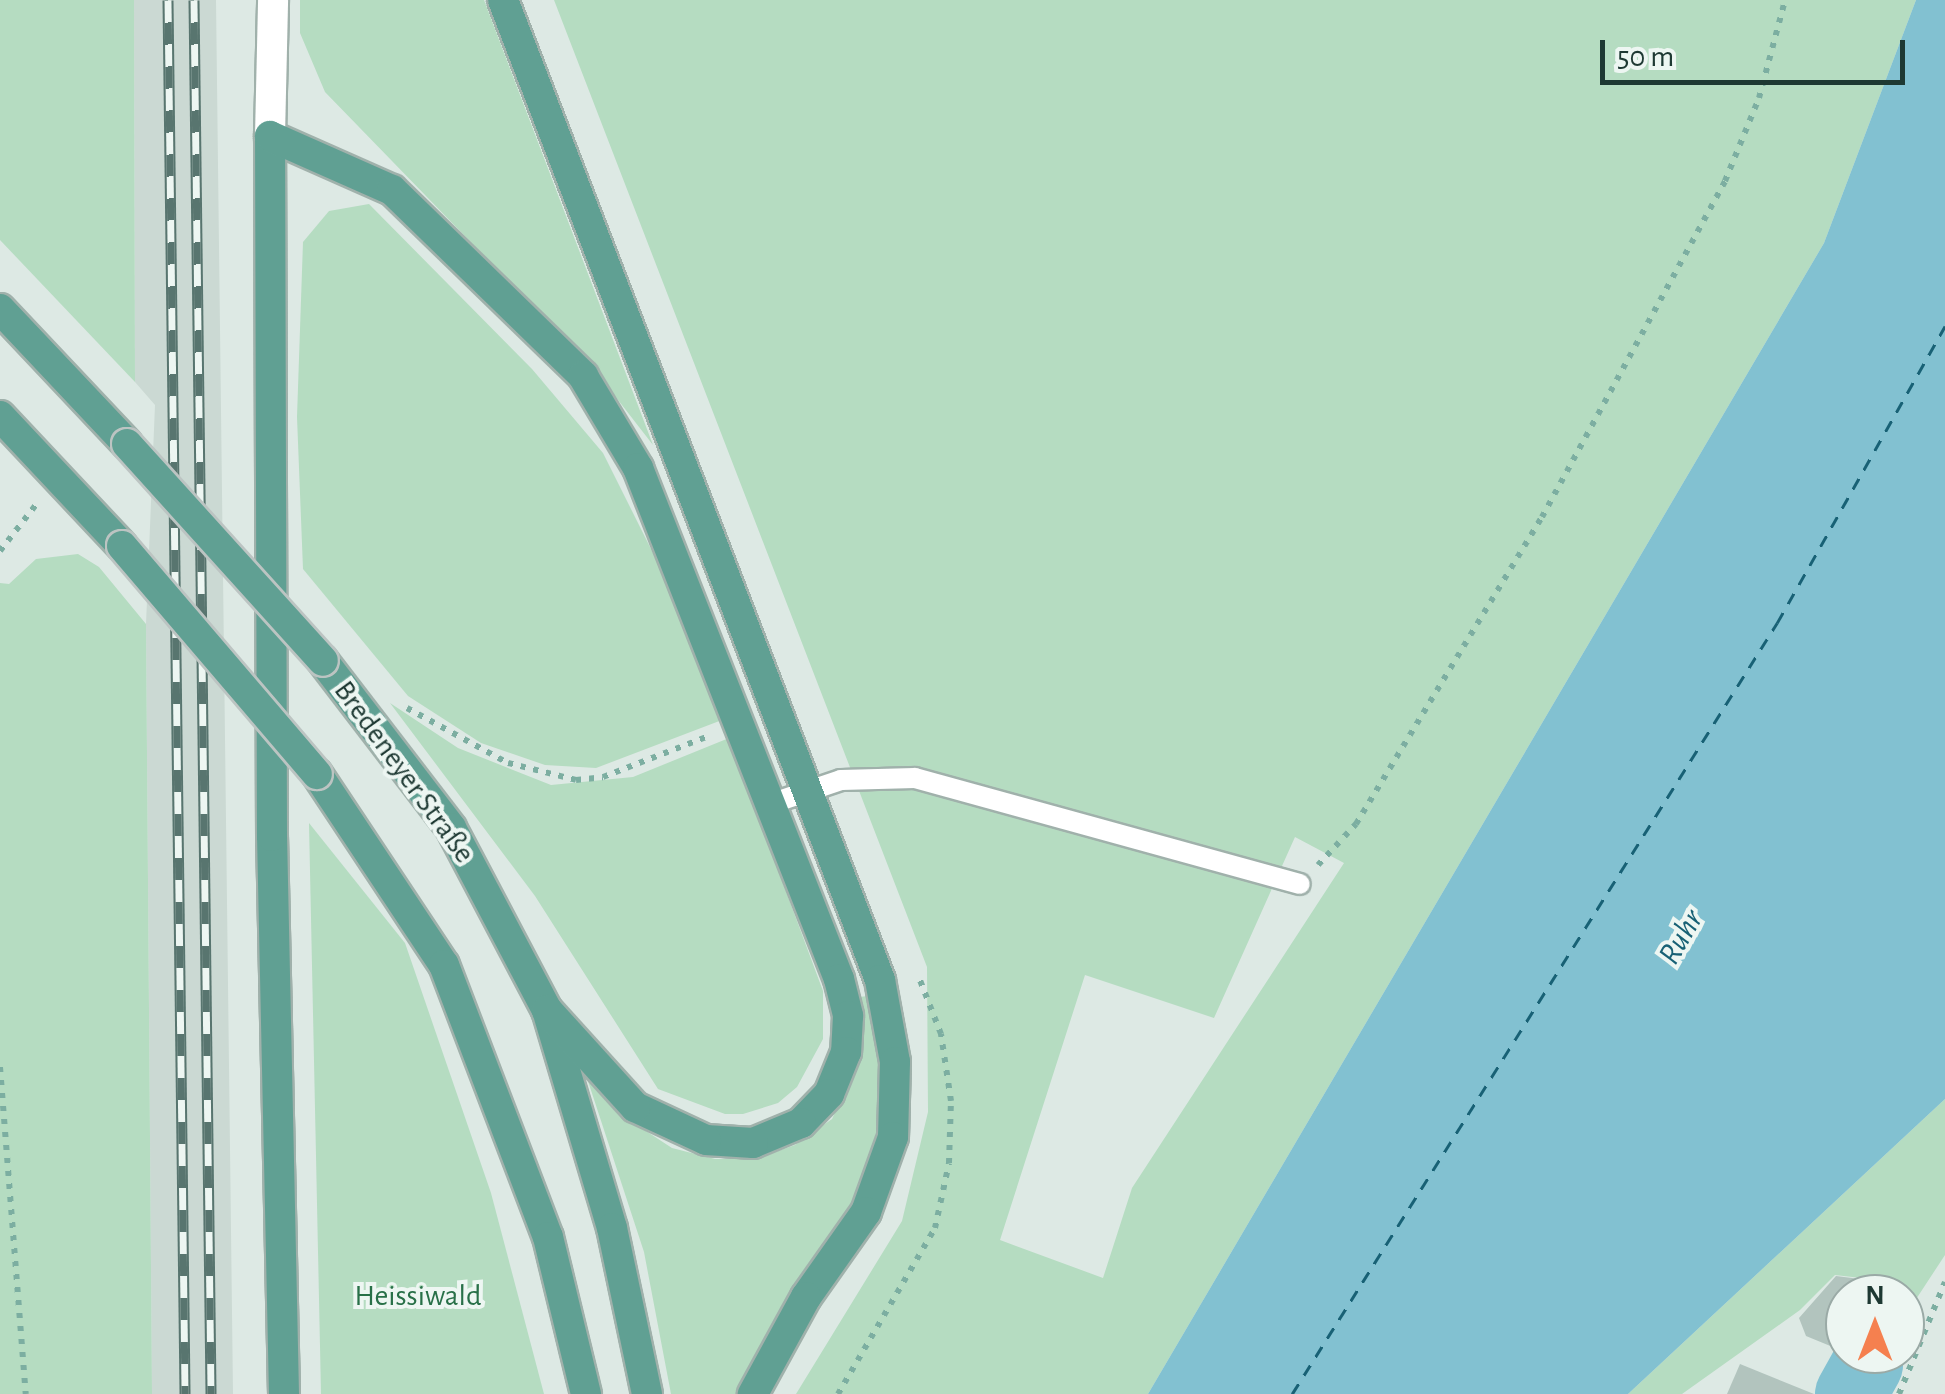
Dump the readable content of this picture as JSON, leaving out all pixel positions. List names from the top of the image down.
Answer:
{
  "streets": {
    "main road": ["Bredeneyer Straße"]
  },
  "water": ["Ruhr"],
  "parks": ["Heissiwald"],
  "scale_bar": "50 m",
  "north": "top"
}
